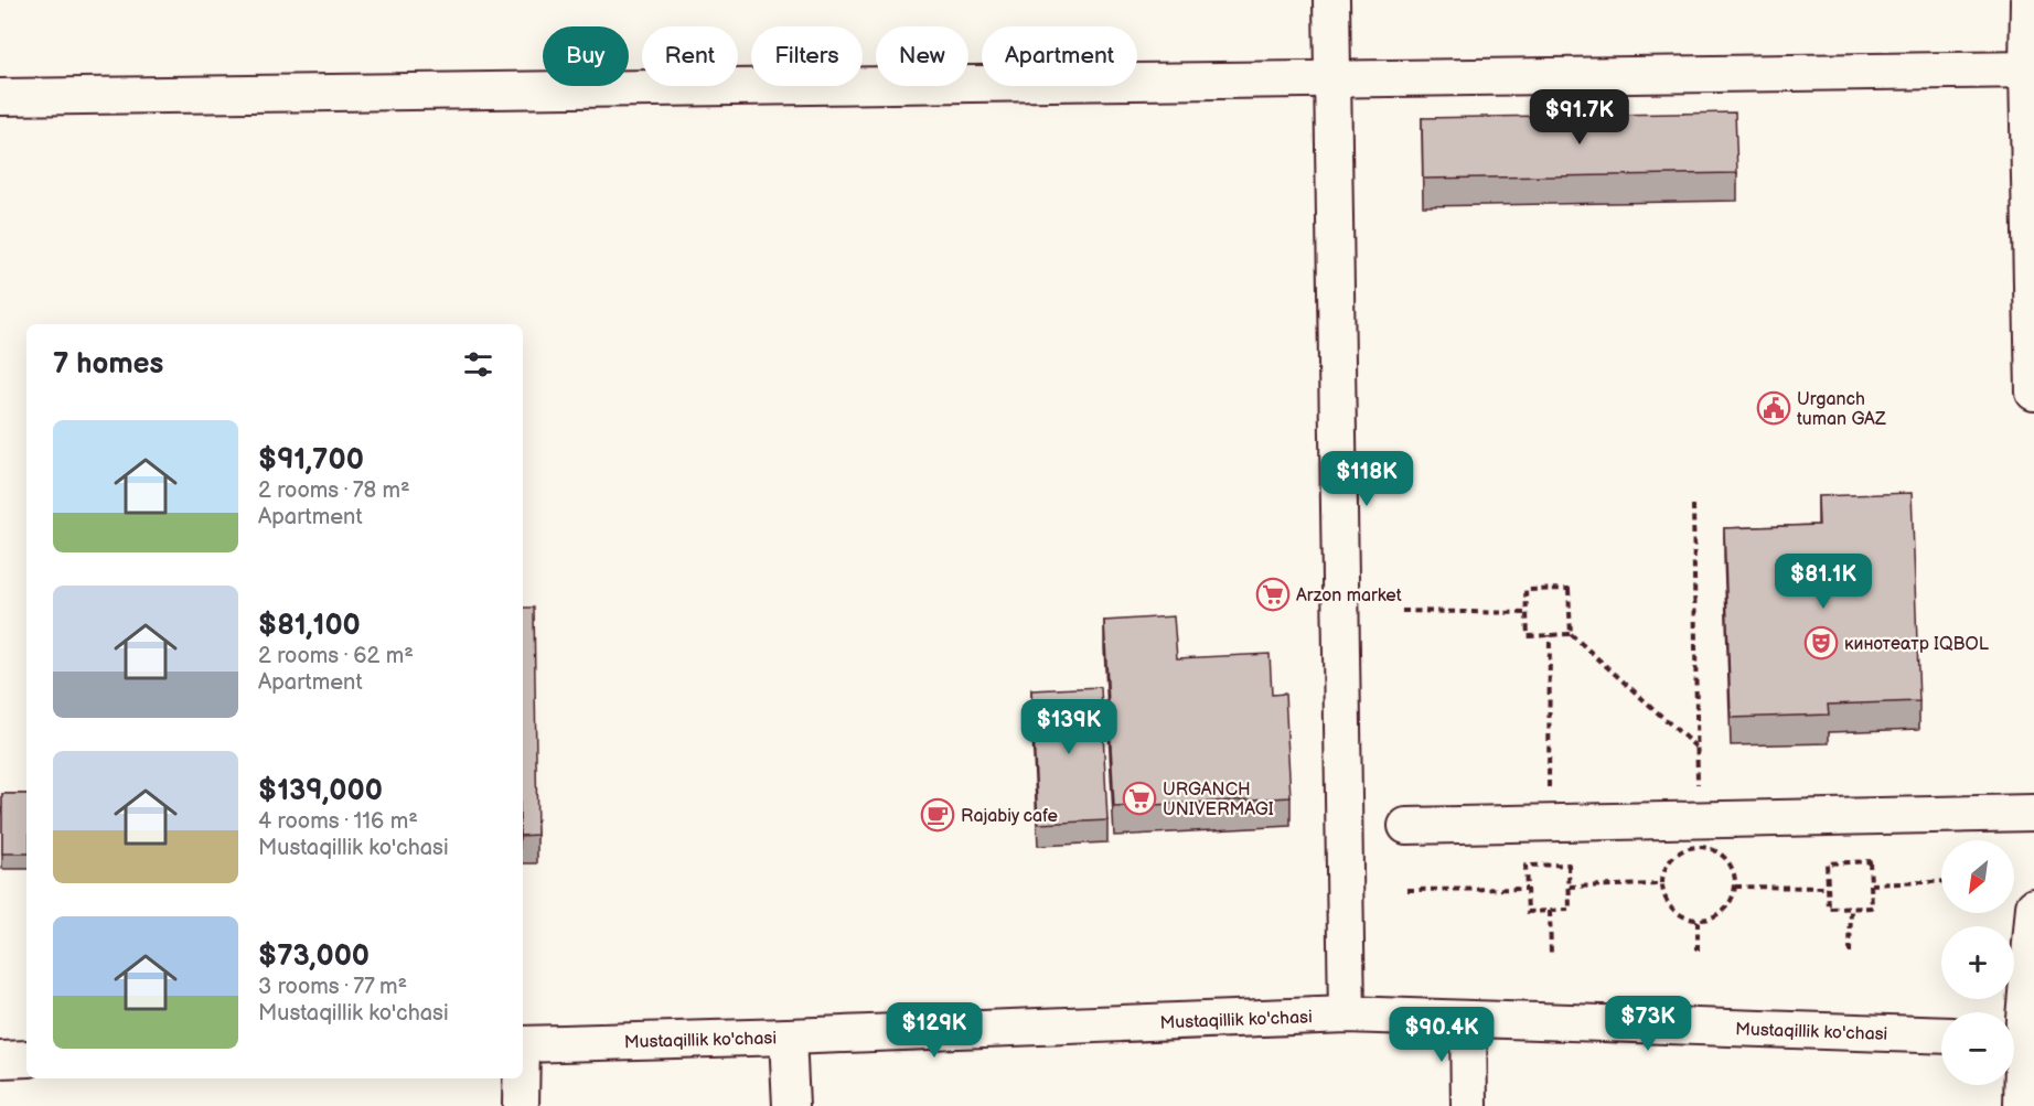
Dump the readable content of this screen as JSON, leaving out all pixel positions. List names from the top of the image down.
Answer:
{
  "streets": {
    "street": ["Mustaqillik ko'chasi"]
  },
  "places": {
    "public building": ["Urganch tuman GAZ"],
    "supermarket": ["Arzon market", "URGANCH UNIVERMAGI"],
    "theatre": ["кинотеатр IQBOL"],
    "cafe": ["Rajabiy cafe"]
  },
  "north": "bottom left",
  "page": {
    "chip": [
      "Buy",
      "Rent",
      "Filters",
      "New",
      "Apartment"
    ],
    "price": [
      "$91.7K",
      "$118K",
      "$81.1K",
      "$139K",
      "$73K",
      "$129K",
      "$90.4K"
    ],
    "heading": "7 homes",
    "list": [
      {
        "name": "$91,700",
        "note": "2 rooms · 78 m² · Apartment"
      },
      {
        "name": "$81,100",
        "note": "2 rooms · 62 m² · Apartment"
      },
      {
        "name": "$139,000",
        "note": "4 rooms · 116 m² · Mustaqillik ko'chasi"
      },
      {
        "name": "$73,000",
        "note": "3 rooms · 77 m² · Mustaqillik ko'chasi"
      }
    ],
    "map_buttons": ["+", "−"]
  }
}
